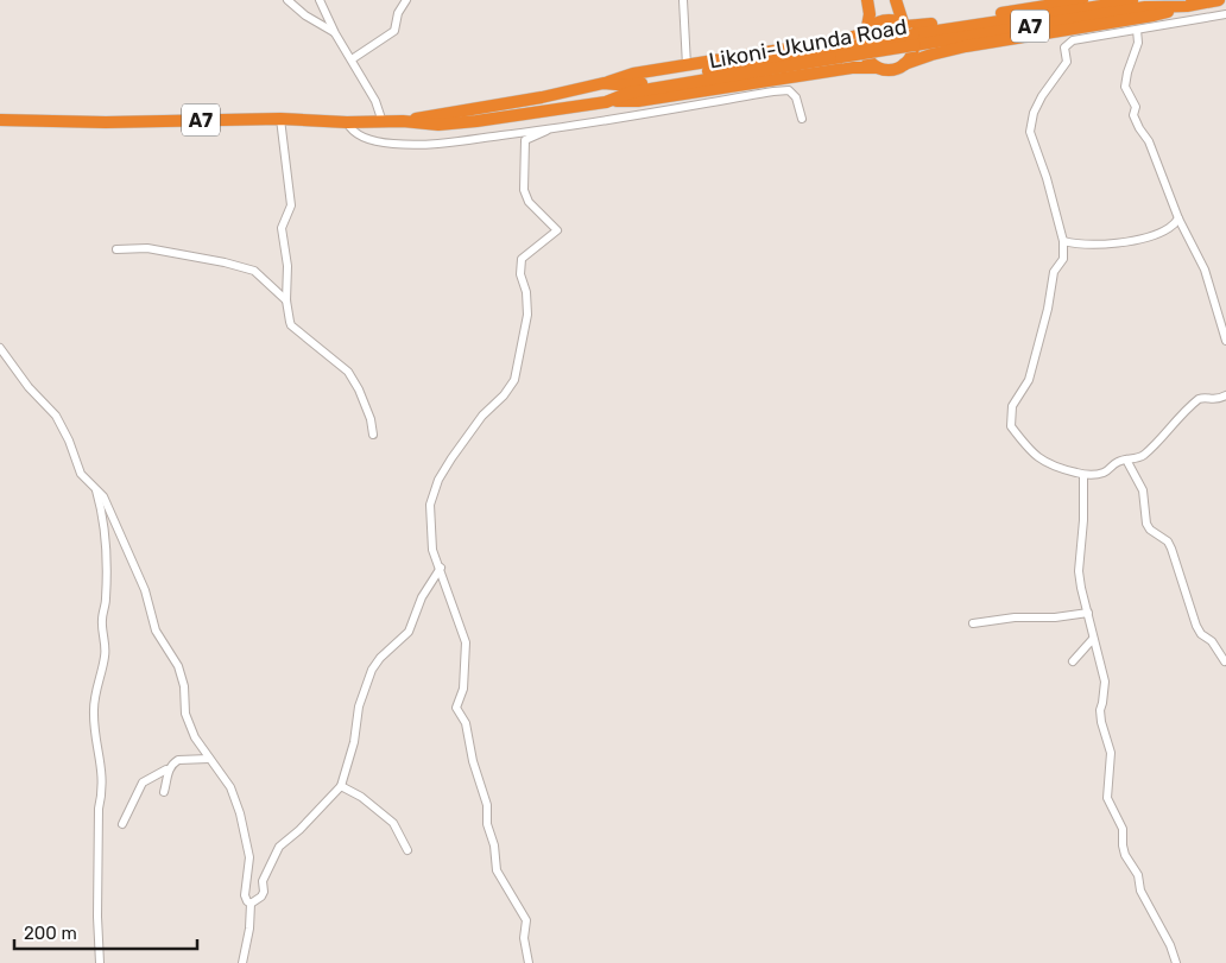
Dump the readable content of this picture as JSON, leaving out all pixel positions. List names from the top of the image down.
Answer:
{
  "streets": {
    "highway": ["A7", "Likoni-Ukunda Road"]
  },
  "scale_bar": "200 m"
}
